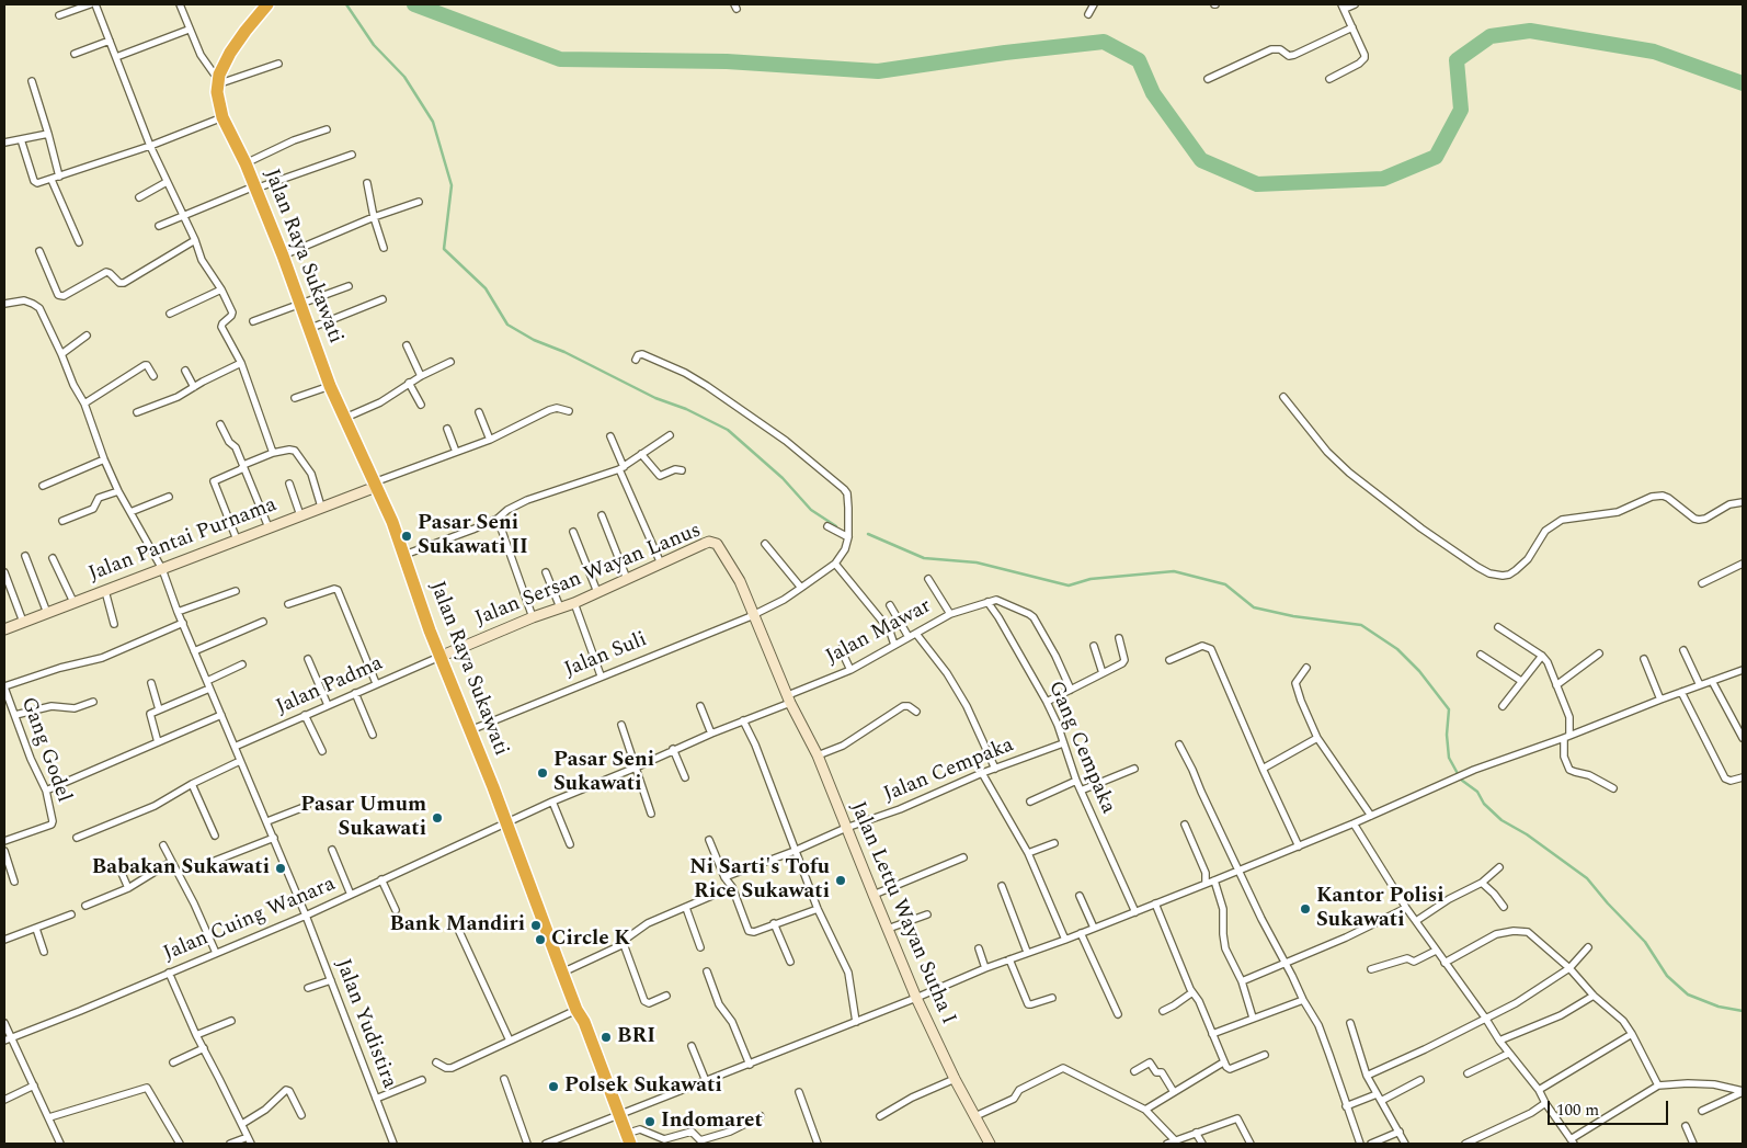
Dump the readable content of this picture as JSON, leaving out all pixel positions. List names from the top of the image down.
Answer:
{
  "streets": {
    "highway": ["Jalan Raya Sukawati"],
    "street": [
      "Jalan Pantai Purnama",
      "Jalan Sersan Wayan Lanus",
      "Jalan Mawar",
      "Jalan Suli",
      "Jalan Padma",
      "Gang Cempaka",
      "Gang Godel",
      "Jalan Cempaka",
      "Jalan Lettu Wayan Sutha I",
      "Jalan Cuing Wanara",
      "Jalan Yudistira"
    ]
  },
  "crossings": [
    ["Jalan Raya Sukawati", "Jalan Pantai Purnama"],
    ["Jalan Raya Sukawati", "Jalan Sersan Wayan Lanus"],
    ["Jalan Raya Sukawati", "Jalan Suli"],
    ["Jalan Raya Sukawati", "Jalan Padma"],
    ["Jalan Raya Sukawati", "Jalan Cuing Wanara"],
    ["Jalan Pantai Purnama", "Jalan Yudistira"],
    ["Jalan Sersan Wayan Lanus", "Jalan Mawar"],
    ["Jalan Sersan Wayan Lanus", "Jalan Suli"],
    ["Jalan Sersan Wayan Lanus", "Jalan Padma"],
    ["Jalan Sersan Wayan Lanus", "Jalan Lettu Wayan Sutha I"],
    ["Jalan Mawar", "Gang Cempaka"],
    ["Jalan Mawar", "Jalan Lettu Wayan Sutha I"],
    ["Jalan Mawar", "Jalan Cuing Wanara"],
    ["Jalan Padma", "Jalan Yudistira"],
    ["Gang Cempaka", "Jalan Cempaka"],
    ["Jalan Cempaka", "Jalan Lettu Wayan Sutha I"],
    ["Jalan Cuing Wanara", "Jalan Yudistira"]
  ],
  "places": [
    "Pasar Seni Sukawati II",
    "Pasar Seni Sukawati",
    "Pasar Umum Sukawati",
    "Babakan Sukawati",
    "Ni Sarti's Tofu Rice Sukawati",
    "Kantor Polisi Sukawati",
    "Bank Mandiri",
    "Circle K",
    "BRI",
    "Polsek Sukawati",
    "Indomaret"
  ],
  "scale_bar": "100 m"
}
